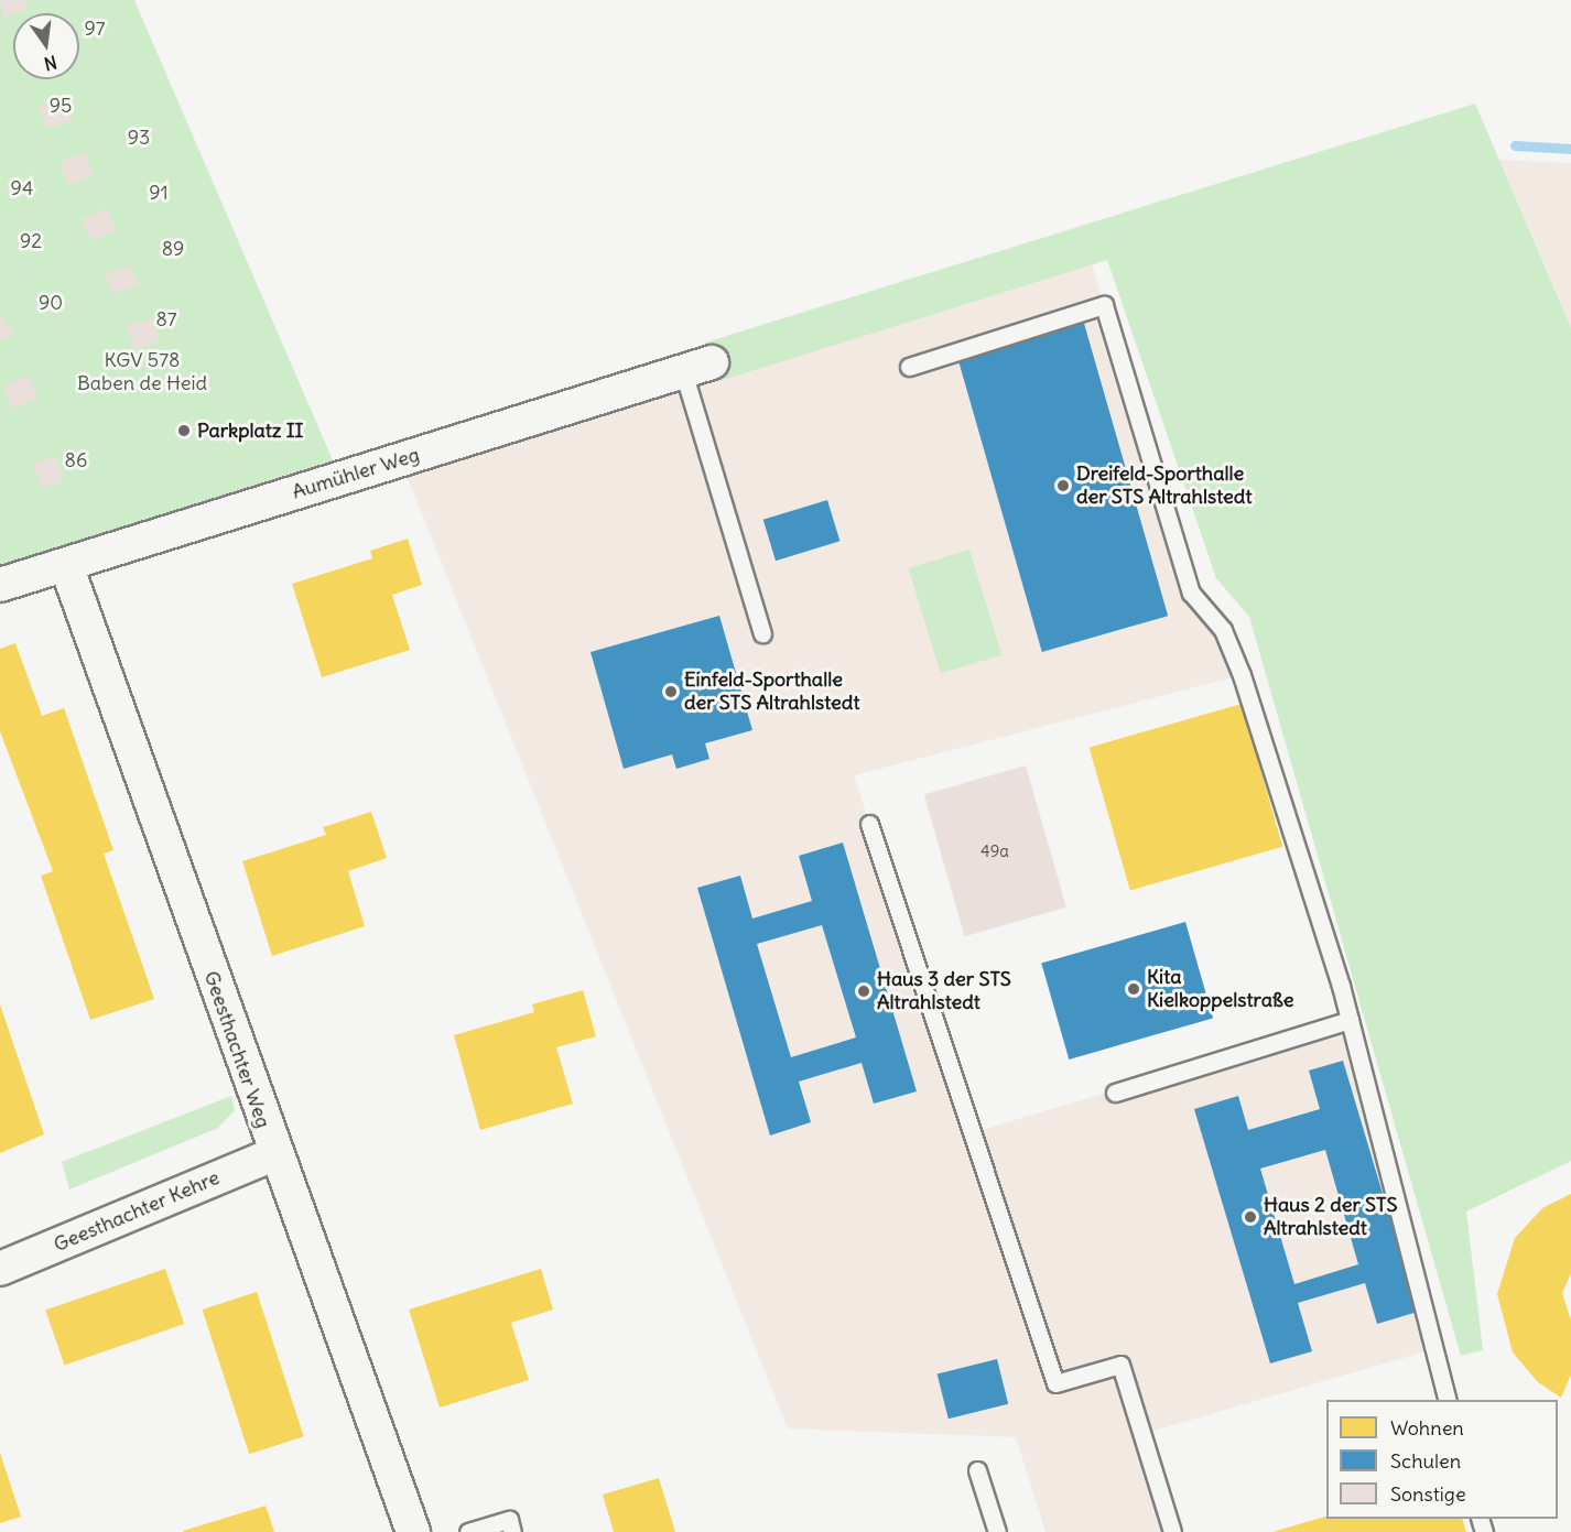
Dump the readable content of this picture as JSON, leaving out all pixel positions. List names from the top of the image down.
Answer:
{
  "streets": {
    "street": ["Aumühler Weg", "Geesthachter Weg", "Geesthachter Kehre"]
  },
  "crossings": [
    ["Aumühler Weg", "Geesthachter Weg"],
    ["Geesthachter Weg", "Geesthachter Kehre"]
  ],
  "parks": [
    "97",
    "95",
    "93",
    "94",
    "91",
    "92",
    "89",
    "90",
    "87",
    "KGV 578 Baben de Heid",
    "86"
  ],
  "places": [
    "Parkplatz II",
    "Dreifeld-Sporthalle der STS Altrahlstedt",
    "Einfeld-Sporthalle der STS Altrahlstedt",
    "Kita Kielkoppelstraße",
    "Haus 3 der STS Altrahlstedt",
    "Haus 2 der STS Altrahlstedt"
  ],
  "house_numbers": ["49a"],
  "legend": ["Wohnen", "Schulen", "Sonstige"],
  "north": "bottom"
}
